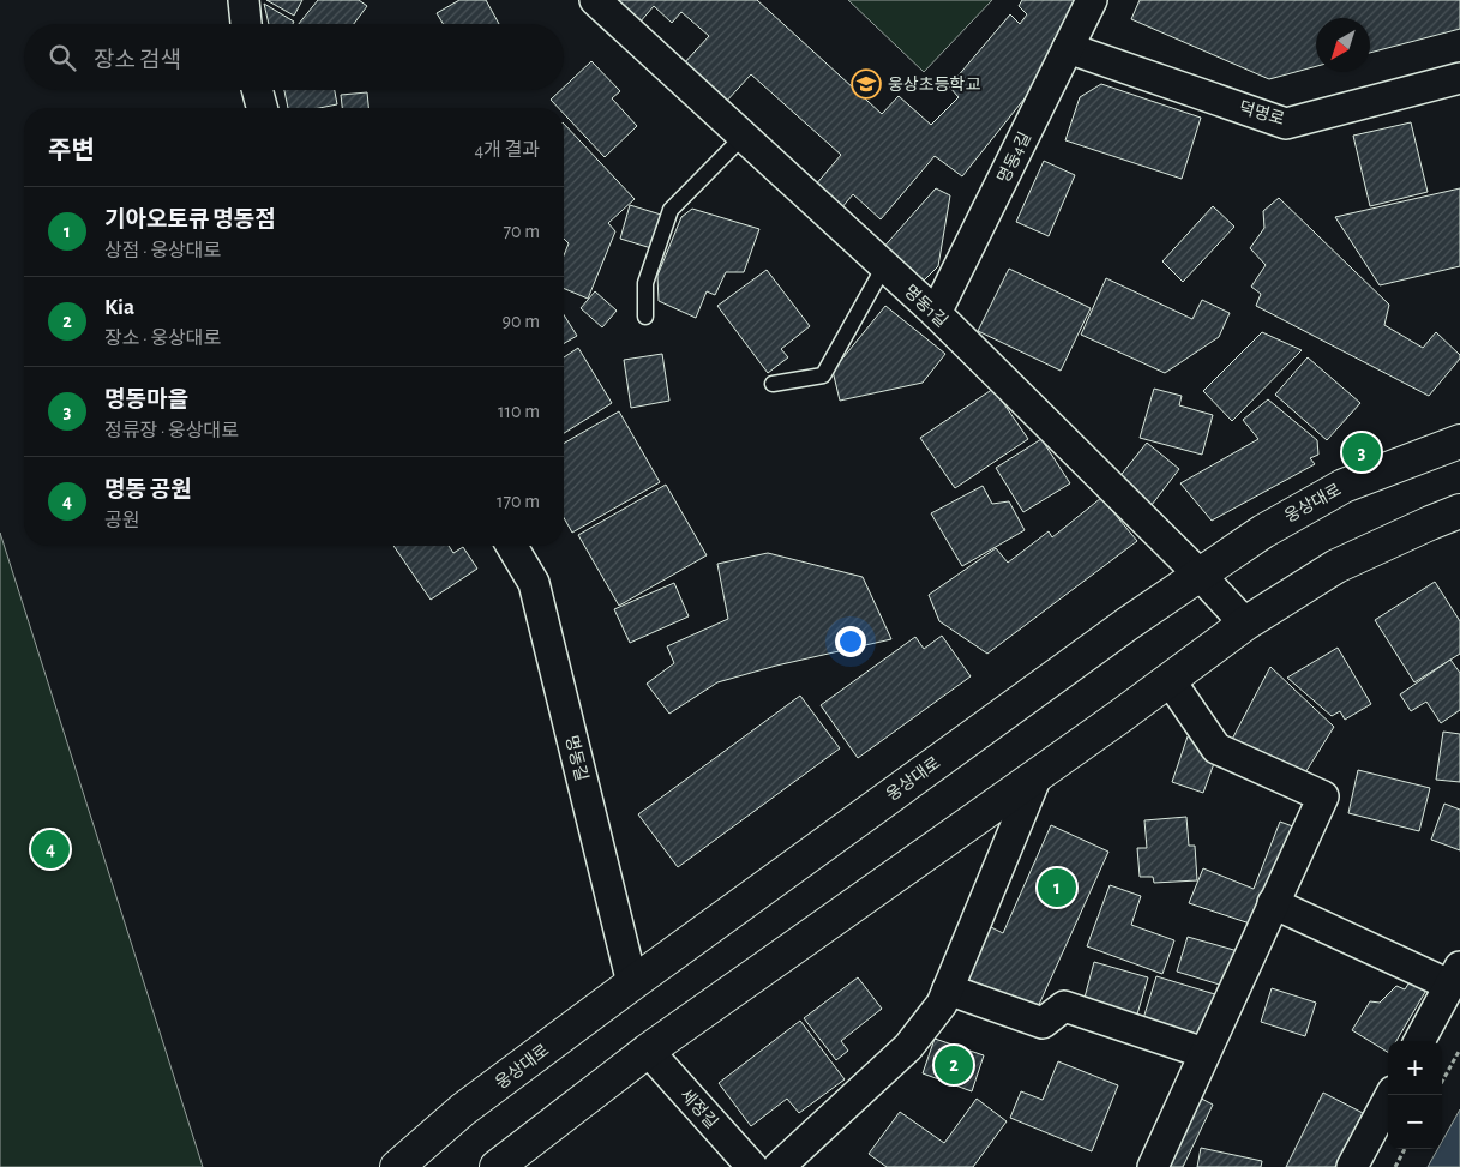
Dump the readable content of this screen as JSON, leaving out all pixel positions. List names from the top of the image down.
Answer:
{
  "streets": {
    "main road": ["웅상대로"],
    "street": [
      "덕명로",
      "명동4길",
      "명동1길",
      "명동길",
      "세정길"
    ]
  },
  "crossings": [
    ["덕명로", "명동4길"],
    ["명동4길", "명동1길"],
    ["명동1길", "웅상대로"],
    ["웅상대로", "명동길"]
  ],
  "places": {
    "school or university": ["웅상초등학교"]
  },
  "north": "bottom left",
  "page": {
    "search": "장소 검색",
    "heading": ["주변", "4개 결과"],
    "list": [
      {
        "mark": "1",
        "name": "기아오토큐 명동점",
        "note": "상점 · 웅상대로",
        "value": "70 m"
      },
      {
        "mark": "2",
        "name": "Kia",
        "note": "장소 · 웅상대로",
        "value": "90 m"
      },
      {
        "mark": "3",
        "name": "명동마을",
        "note": "정류장 · 웅상대로",
        "value": "110 m"
      },
      {
        "mark": "4",
        "name": "명동 공원",
        "note": "공원",
        "value": "170 m"
      }
    ],
    "pins": [
      "3",
      "4",
      "1",
      "2"
    ],
    "map_buttons": ["+", "−"]
  }
}
